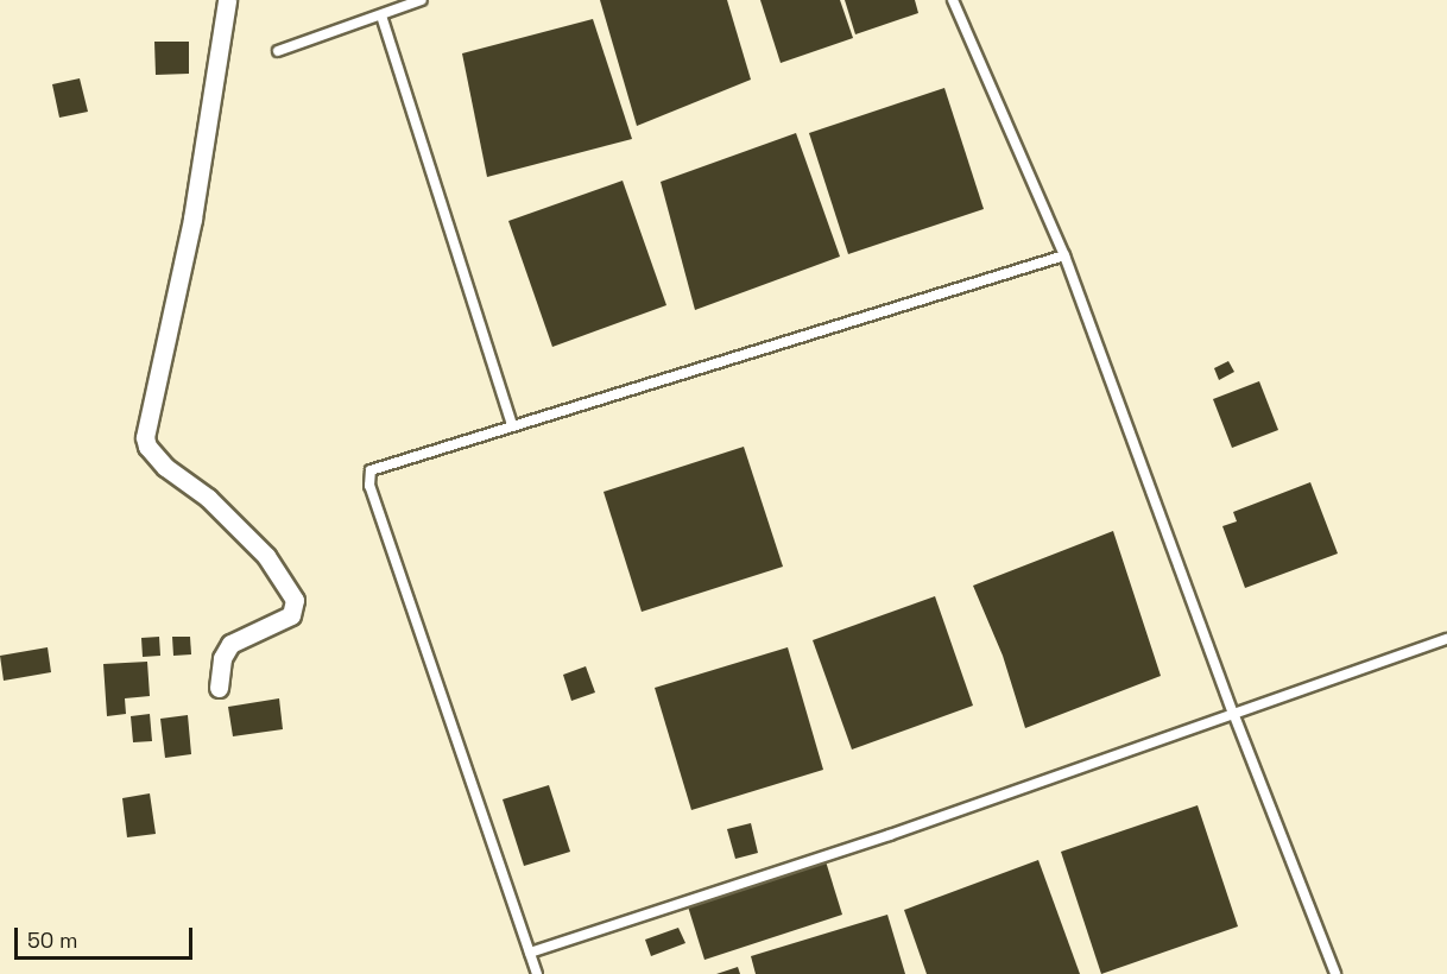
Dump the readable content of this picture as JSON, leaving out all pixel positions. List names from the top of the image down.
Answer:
{
  "scale_bar": "50 m"
}
